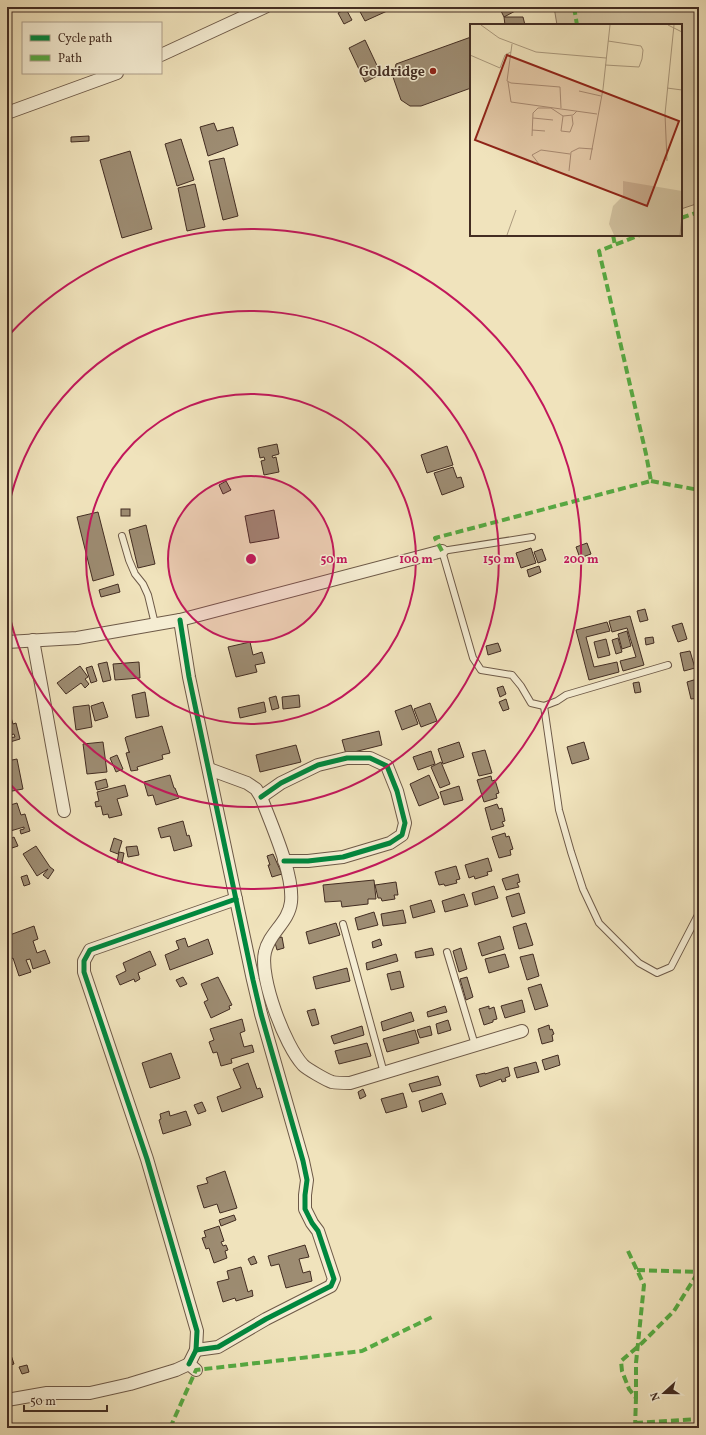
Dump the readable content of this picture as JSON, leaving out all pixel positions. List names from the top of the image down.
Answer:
{
  "places": ["Goldridge"],
  "legend": ["Cycle path", "Path"],
  "scale_bar": "50 m",
  "north": "left",
  "rings": [
    "50 m",
    "100 m",
    "150 m",
    "200 m"
  ]
}
